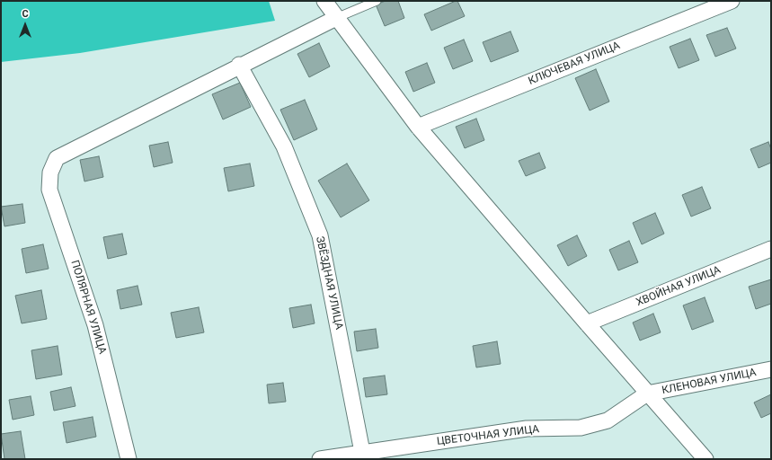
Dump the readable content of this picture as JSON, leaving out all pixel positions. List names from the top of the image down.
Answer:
{
  "streets": {
    "street": [
      "КЛЮЧЕВАЯ УЛИЦА",
      "ЗВЁЗДНАЯ УЛИЦА",
      "ХВОЙНАЯ УЛИЦА",
      "ПОЛЯРНАЯ УЛИЦА",
      "КЛЕНОВАЯ УЛИЦА",
      "ЦВЕТОЧНАЯ УЛИЦА"
    ]
  },
  "crossings": [
    ["ЗВЁЗДНАЯ УЛИЦА", "ПОЛЯРНАЯ УЛИЦА"],
    ["ЗВЁЗДНАЯ УЛИЦА", "ЦВЕТОЧНАЯ УЛИЦА"],
    ["КЛЕНОВАЯ УЛИЦА", "ЦВЕТОЧНАЯ УЛИЦА"]
  ],
  "north": "top"
}
